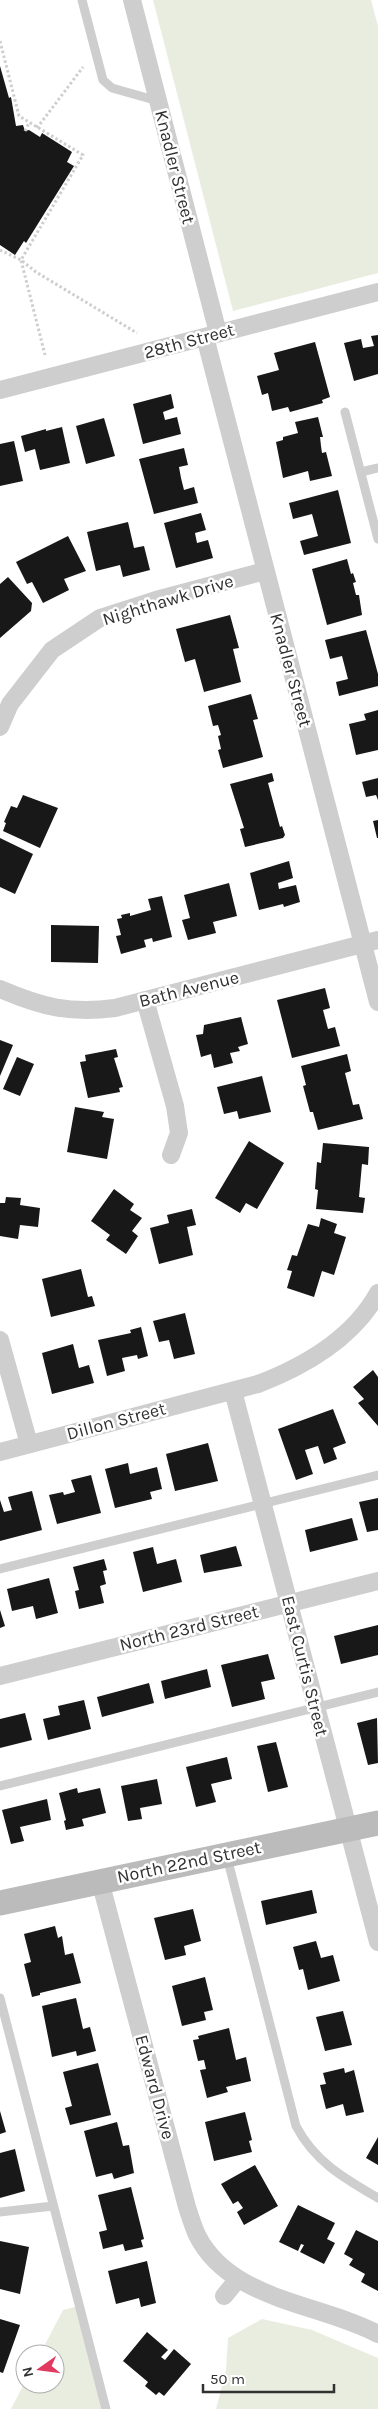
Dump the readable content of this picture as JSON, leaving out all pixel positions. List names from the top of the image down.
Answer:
{
  "streets": {
    "street": [
      "Knadler Street",
      "28th Street",
      "Nighthawk Drive",
      "Bath Avenue",
      "Dillon Street",
      "North 23rd Street",
      "East Curtis Street",
      "North 22nd Street",
      "Edward Drive"
    ]
  },
  "crossings": [
    ["Knadler Street", "28th Street"],
    ["Knadler Street", "Nighthawk Drive"],
    ["Knadler Street", "Bath Avenue"],
    ["Dillon Street", "East Curtis Street"],
    ["North 23rd Street", "East Curtis Street"],
    ["East Curtis Street", "North 22nd Street"],
    ["North 22nd Street", "Edward Drive"]
  ],
  "scale_bar": "50 m",
  "north": "left"
}
